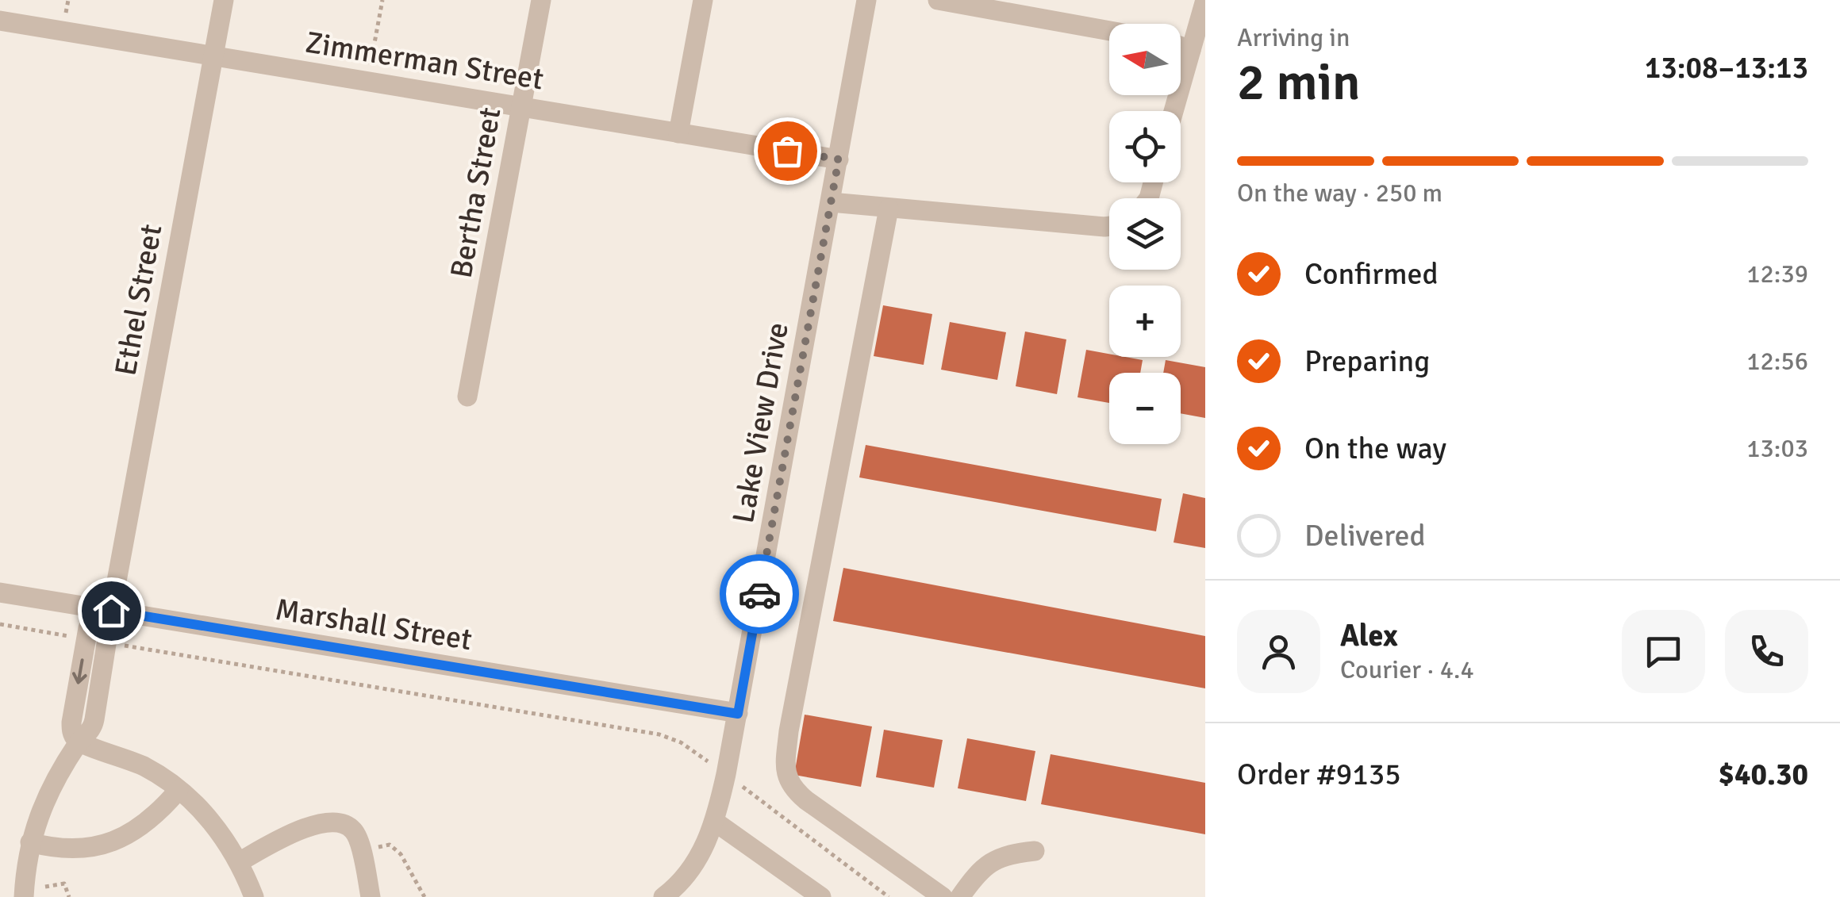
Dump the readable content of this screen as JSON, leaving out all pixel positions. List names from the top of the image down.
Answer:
{
  "streets": {
    "street": [
      "Zimmerman Street",
      "Bertha Street",
      "Ethel Street",
      "Lake View Drive",
      "Marshall Street"
    ]
  },
  "crossings": [
    ["Zimmerman Street", "Bertha Street"],
    ["Zimmerman Street", "Ethel Street"],
    ["Zimmerman Street", "Lake View Drive"],
    ["Ethel Street", "Marshall Street"],
    ["Lake View Drive", "Marshall Street"]
  ],
  "north": "left",
  "page": {
    "heading": ["2 min", "Arriving in", "13:08–13:13"],
    "panel": [
      "Alex",
      "Courier · 4.4",
      "Order #9135",
      "$40.30"
    ],
    "map_buttons": ["+", "−"],
    "bar": "On the way · 250 m",
    "list": [
      ["Confirmed", "12:39"],
      ["Preparing", "12:56"],
      ["On the way", "13:03"],
      "Delivered"
    ]
  }
}
